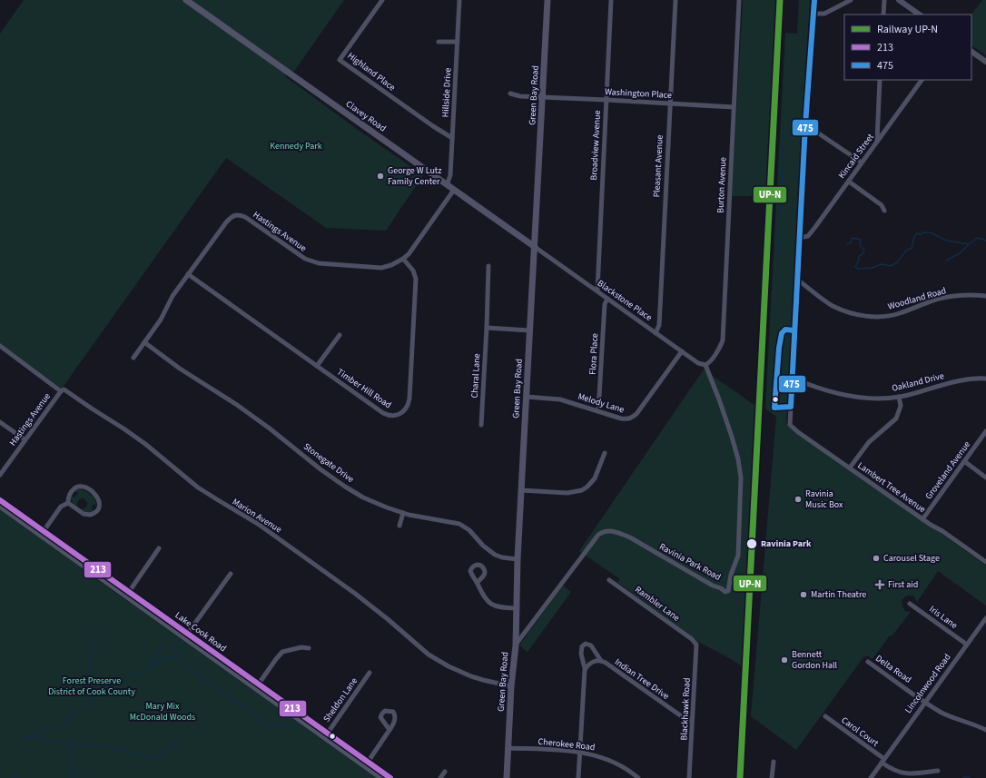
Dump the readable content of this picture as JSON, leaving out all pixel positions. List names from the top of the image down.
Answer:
{
  "streets": {
    "main road": ["Green Bay Road", "Clavey Road", "Lake Cook Road"],
    "street": [
      "Highland Place",
      "Hillside Drive",
      "Washington Place",
      "Broadview Avenue",
      "Kincaid Street",
      "Pleasant Avenue",
      "Burton Avenue",
      "Hastings Avenue",
      "Woodland Road",
      "Blackstone Place",
      "Flora Place",
      "Charal Lane",
      "Oakland Drive",
      "Timber Hill Road",
      "Melody Lane",
      "Stonegate Drive",
      "Groveland Avenue",
      "Lambert Tree Avenue",
      "Marion Avenue",
      "Ravinia Park Road",
      "Rambler Lane",
      "Iris Lane",
      "Delta Road",
      "Indian Tree Drive",
      "Lincolnwood Road",
      "Sheldon Lane",
      "Blackhawk Road",
      "Carol Court",
      "Cherokee Road"
    ]
  },
  "crossings": [
    ["Highland Place", "Hillside Drive"],
    ["Hillside Drive", "Clavey Road"],
    ["Washington Place", "Green Bay Road"],
    ["Washington Place", "Broadview Avenue"],
    ["Washington Place", "Pleasant Avenue"],
    ["Washington Place", "Burton Avenue"],
    ["Green Bay Road", "Clavey Road"],
    ["Green Bay Road", "Blackstone Place"],
    ["Green Bay Road", "Melody Lane"],
    ["Green Bay Road", "Stonegate Drive"],
    ["Green Bay Road", "Marion Avenue"],
    ["Green Bay Road", "Ravinia Park Road"],
    ["Green Bay Road", "Cherokee Road"],
    ["Clavey Road", "Hastings Avenue"],
    ["Clavey Road", "Blackstone Place"],
    ["Broadview Avenue", "Blackstone Place"],
    ["Pleasant Avenue", "Blackstone Place"],
    ["Burton Avenue", "Blackstone Place"],
    ["Burton Avenue", "Ravinia Park Road"],
    ["Hastings Avenue", "Timber Hill Road"],
    ["Hastings Avenue", "Stonegate Drive"],
    ["Hastings Avenue", "Marion Avenue"],
    ["Blackstone Place", "Flora Place"],
    ["Blackstone Place", "Melody Lane"],
    ["Blackstone Place", "Ravinia Park Road"],
    ["Flora Place", "Melody Lane"],
    ["Oakland Drive", "Lambert Tree Avenue"],
    ["Groveland Avenue", "Lambert Tree Avenue"],
    ["Rambler Lane", "Blackhawk Road"],
    ["Iris Lane", "Lincolnwood Road"],
    ["Lake Cook Road", "Sheldon Lane"],
    ["Delta Road", "Lincolnwood Road"],
    ["Indian Tree Drive", "Blackhawk Road"],
    ["Indian Tree Drive", "Cherokee Road"],
    ["Lincolnwood Road", "Carol Court"]
  ],
  "parks": ["Kennedy Park", "Forest Preserve District of Cook County", "Mary Mix McDonald Woods"],
  "places": {
    "other": [
      "George W Lutz Family Center",
      "Ravinia Music Box",
      "Ravinia Park",
      "Carousel Stage",
      "Martin Theatre",
      "Bennett Gordon Hall"
    ],
    "health": ["First aid"]
  },
  "lines": ["rail line UP-N", "transit line 475", "transit line 213"],
  "legend": ["Railway UP-N", "213", "475"]
}
